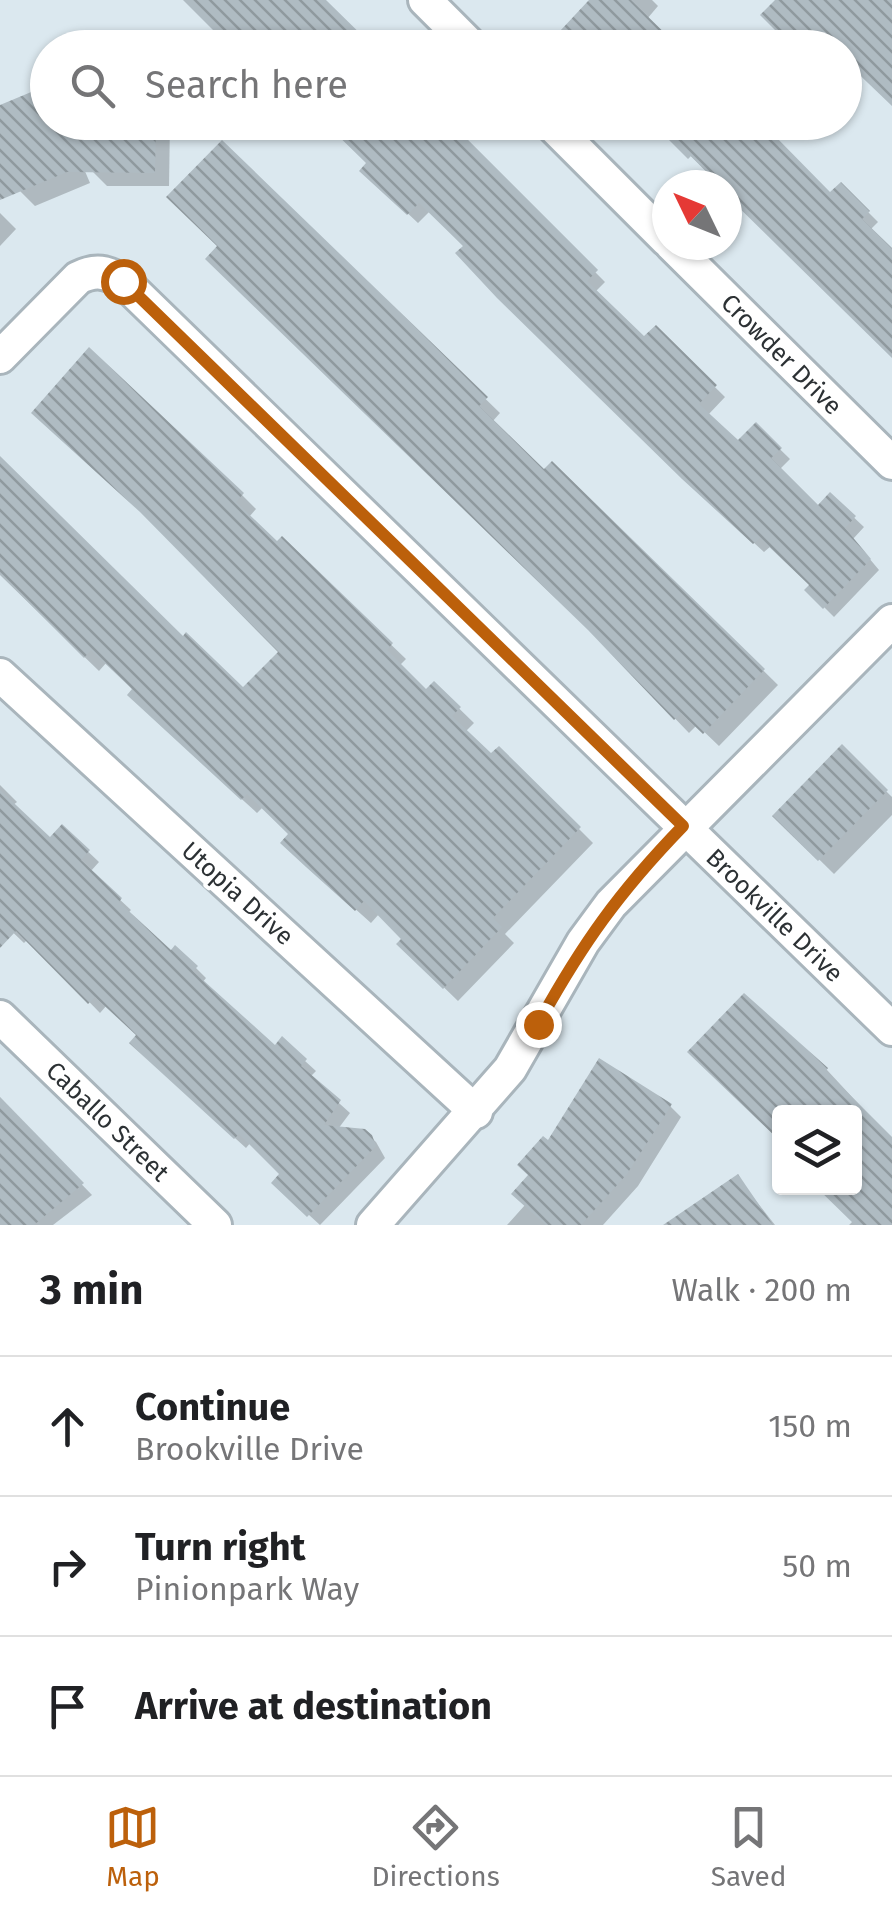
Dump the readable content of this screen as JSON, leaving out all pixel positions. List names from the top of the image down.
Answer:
{
  "streets": {
    "street": [
      "Crowder Drive",
      "Utopia Drive",
      "Brookville Drive",
      "Caballo Street"
    ]
  },
  "north": "top left",
  "page": {
    "search": "Search here",
    "heading": ["3 min", "Walk · 200 m"],
    "list": [
      ["Continue", "Brookville Drive", "150 m"],
      ["Turn right", "Pinionpark Way", "50 m"],
      "Arrive at destination"
    ],
    "nav": ["Map", "Directions", "Saved"]
  }
}
